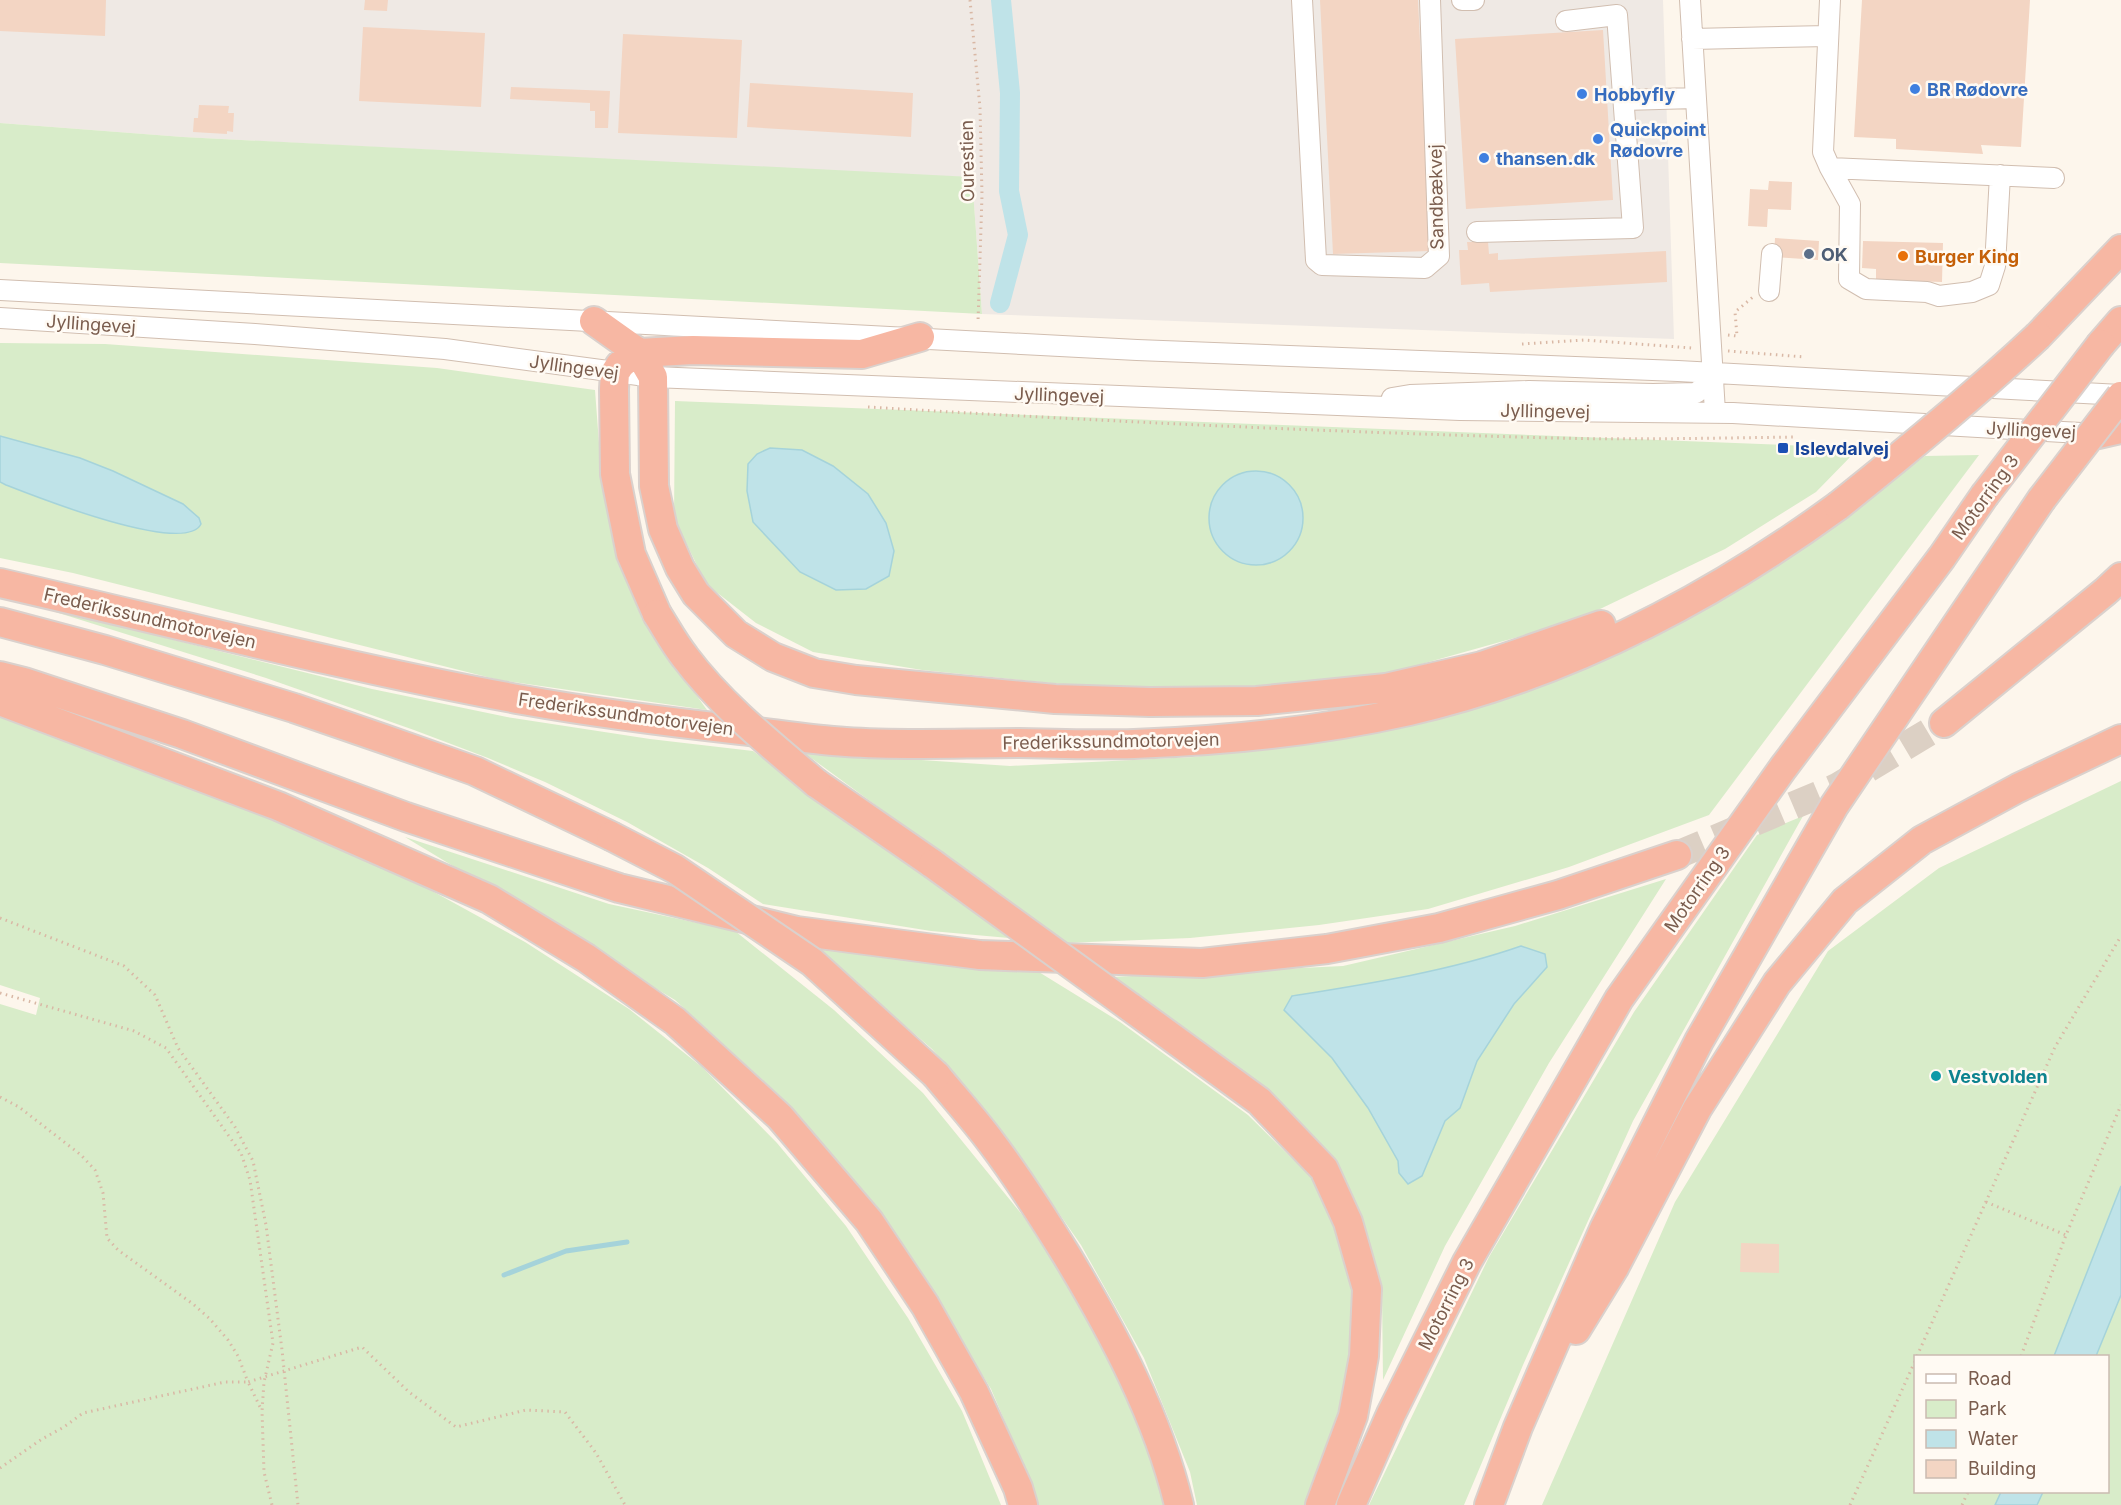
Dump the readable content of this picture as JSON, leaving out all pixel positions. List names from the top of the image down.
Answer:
{
  "streets": {
    "highway": ["Motorring 3", "Frederikssundmotorvejen"],
    "street": ["Sandbækvej", "Jyllingevej"],
    "path": ["Ourestien"]
  },
  "places": {
    "other": [
      "BR Rødovre",
      "Hobbyfly",
      "Quickpoint Rødovre",
      "thansen.dk",
      "OK",
      "Burger King",
      "Vestvolden"
    ],
    "transit": ["Islevdalvej"]
  },
  "legend": [
    "Road",
    "Park",
    "Water",
    "Building"
  ]
}
